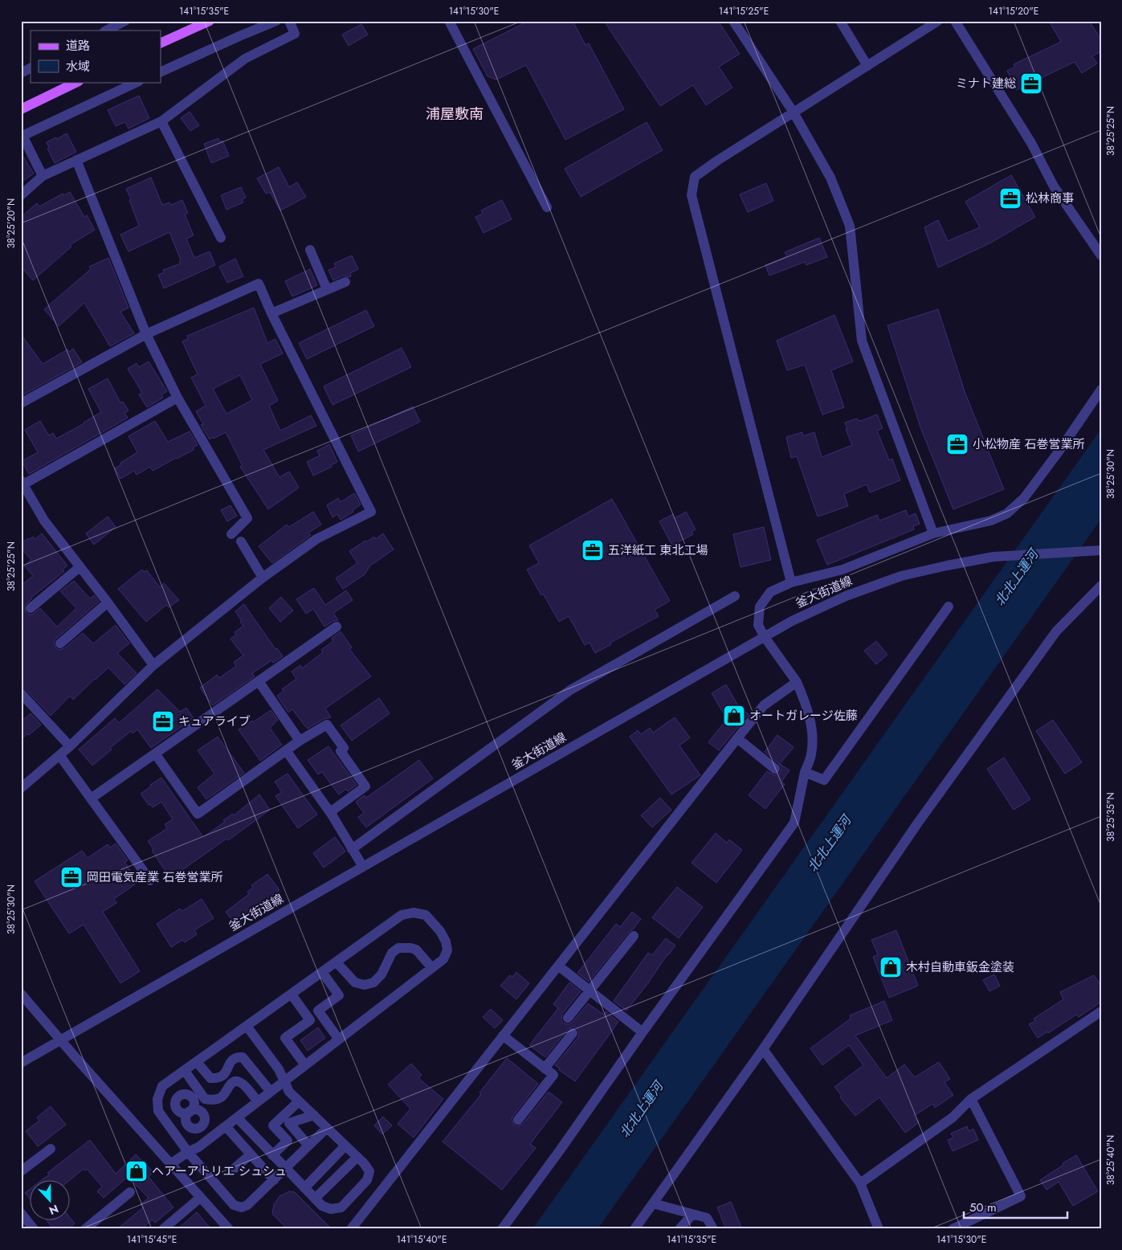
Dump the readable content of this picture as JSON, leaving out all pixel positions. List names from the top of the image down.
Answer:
{
  "streets": {
    "street": ["釜大街道線"]
  },
  "districts": ["浦屋敷南"],
  "water": ["北北上運河"],
  "places": {
    "office": [
      "ミナト建総",
      "松林商事",
      "小松物産 石巻営業所",
      "五洋紙工 東北工場",
      "キュアライブ",
      "岡田電気産業 石巻営業所"
    ],
    "shop": ["オートガレージ佐藤", "木村自動車鈑金塗装", "ヘアーアトリエ シュシュ"]
  },
  "legend": ["道路", "水域"],
  "scale_bar": "50 m",
  "north": "bottom",
  "coordinates": [
    "141°15'35\"E",
    "141°15'30\"E",
    "141°15'25\"E",
    "141°15'20\"E",
    "38°25'25\"N",
    "38°25'20\"N",
    "38°25'30\"N",
    "38°25'35\"N",
    "38°25'40\"N",
    "141°15'45\"E",
    "141°15'40\"E"
  ]
}
